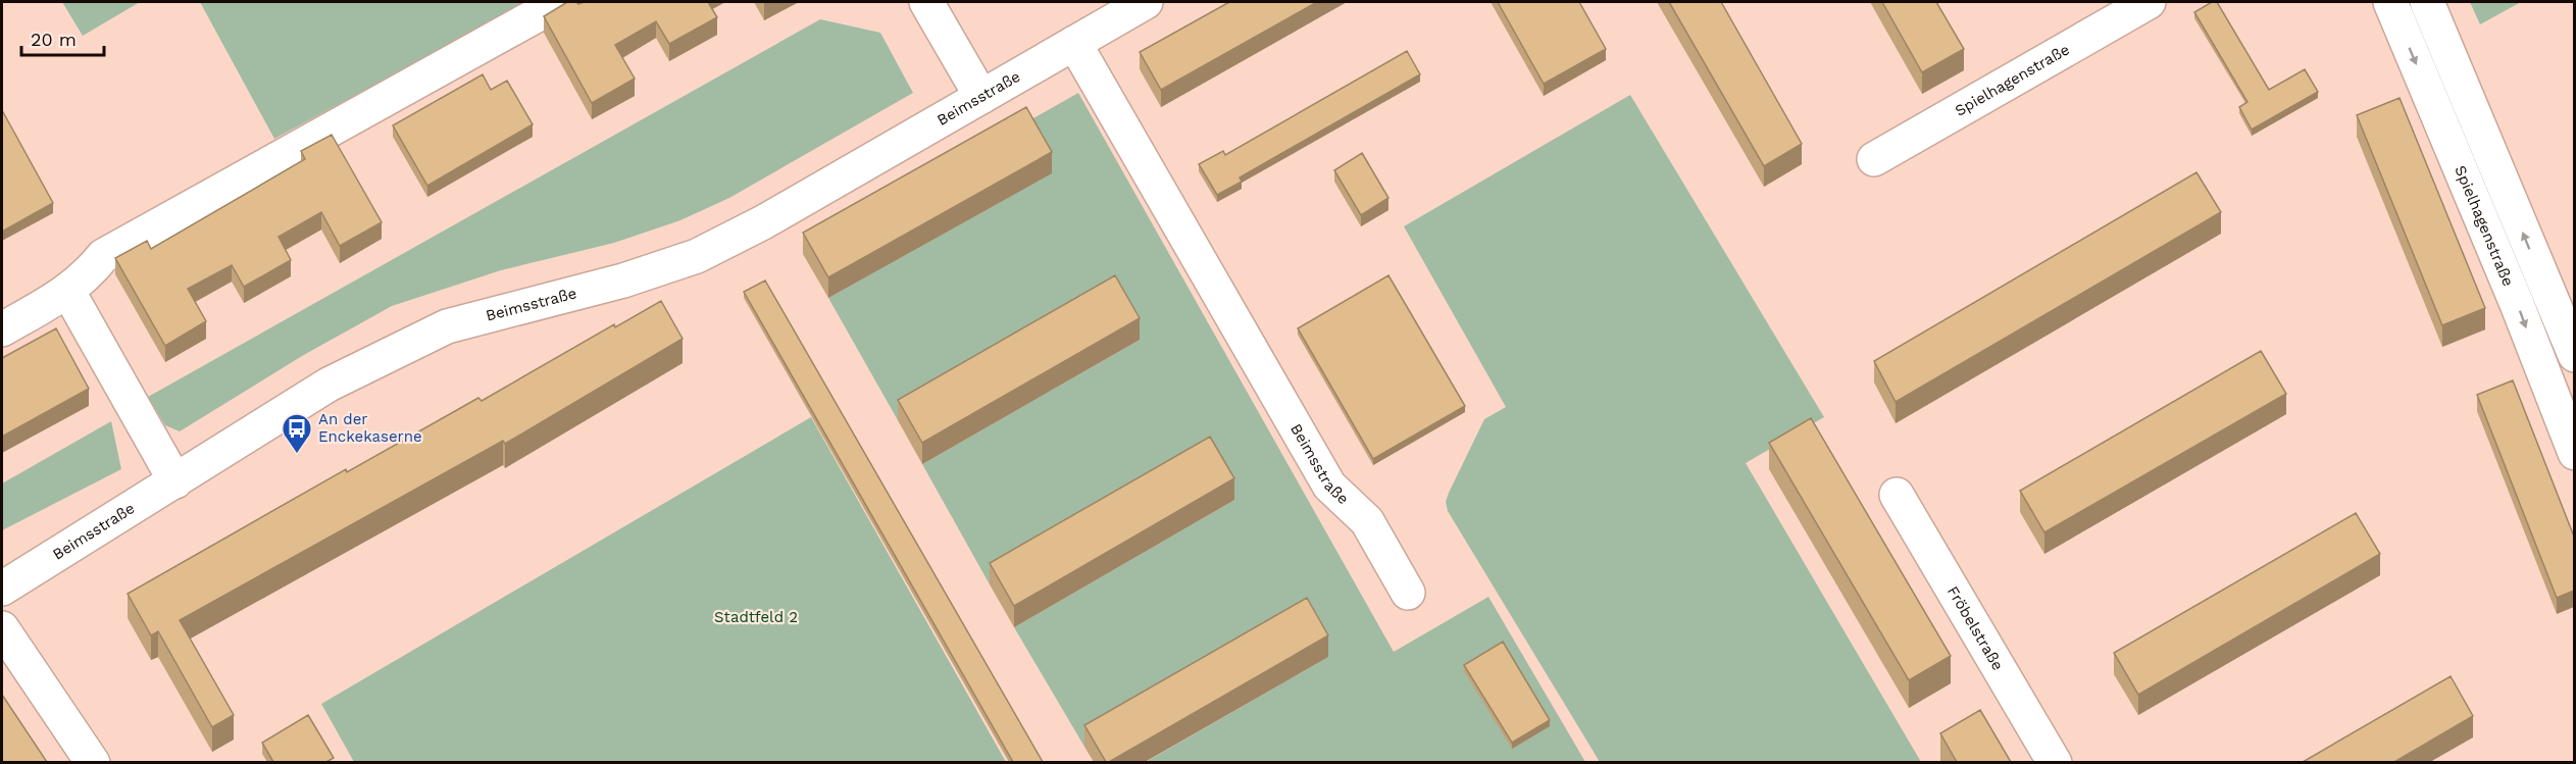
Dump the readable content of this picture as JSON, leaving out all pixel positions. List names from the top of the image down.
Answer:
{
  "streets": {
    "street": ["Spielhagenstraße", "Beimsstraße", "Fröbelstraße"]
  },
  "parks": ["Stadtfeld 2"],
  "places": {
    "bus stop": ["An der Enckekaserne"]
  },
  "scale_bar": "20 m"
}
